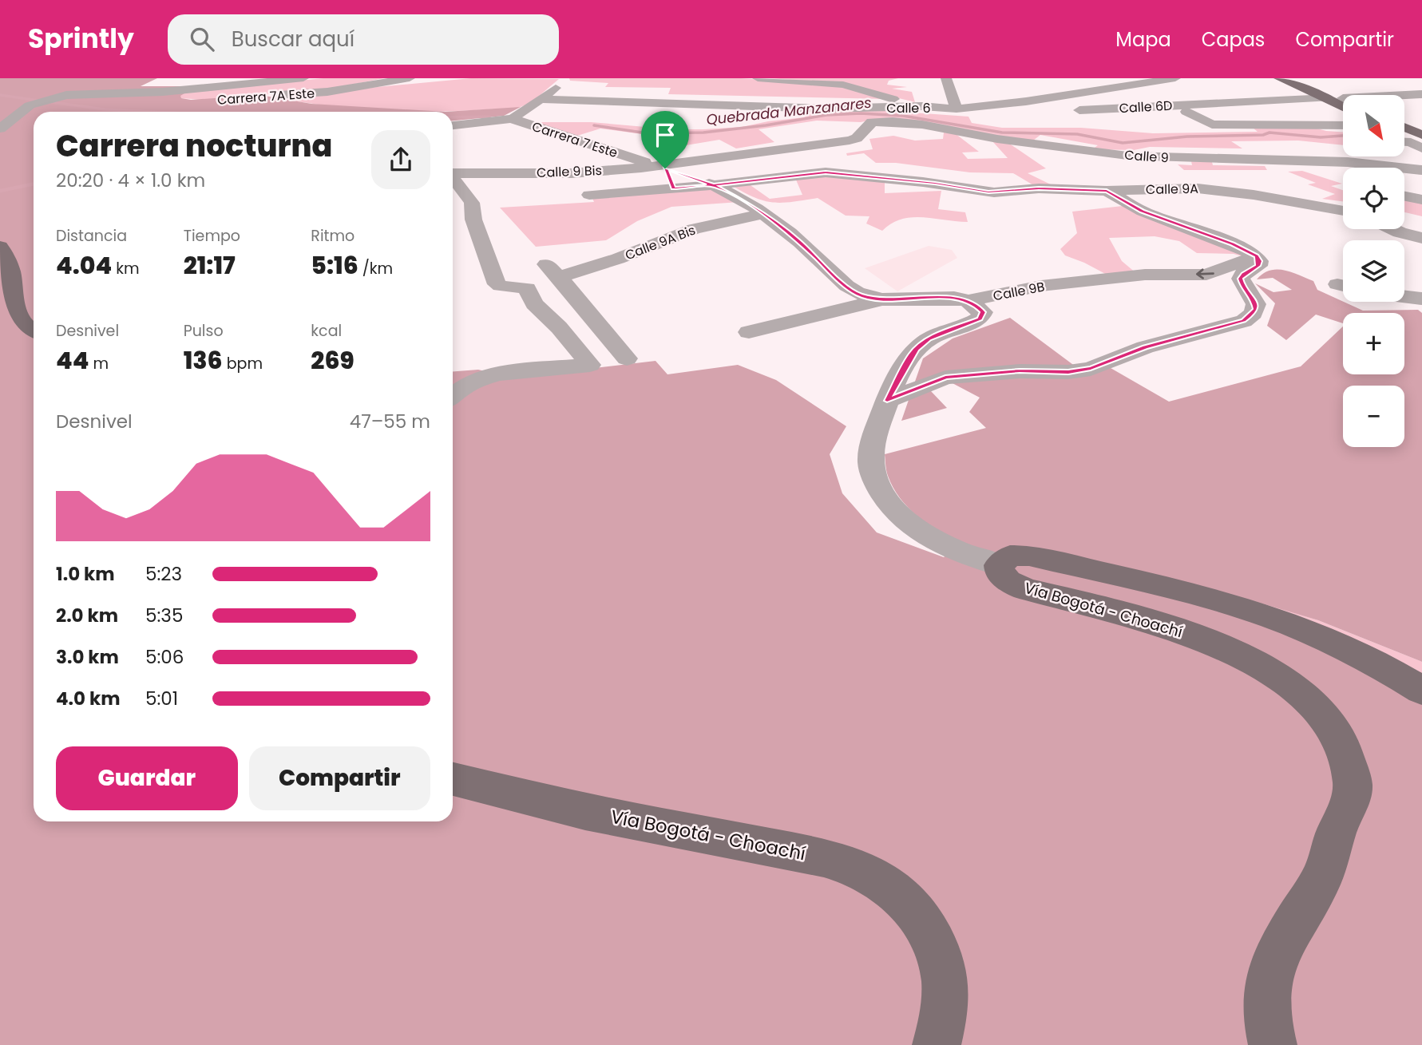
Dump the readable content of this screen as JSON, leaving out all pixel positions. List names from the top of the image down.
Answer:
{
  "streets": {
    "main road": ["Vía Bogotá - Choachí"],
    "street": [
      "Carrera 7A Este",
      "Calle 6D",
      "Calle 6",
      "Carrera 7 Este",
      "Calle 9",
      "Calle 9 Bis",
      "Calle 9A",
      "Calle 9A Bis",
      "Calle 9B"
    ]
  },
  "crossings": [
    ["Calle 6", "Carrera 7 Este"],
    ["Carrera 7 Este", "Calle 9 Bis"],
    ["Carrera 7 Este", "Calle 9A"],
    ["Carrera 7 Este", "Calle 9A Bis"],
    ["Carrera 7 Este", "Calle 9B"],
    ["Calle 9", "Calle 9 Bis"]
  ],
  "water": ["Quebrada Manzanares"],
  "north": "bottom right",
  "page": {
    "header": "Sprintly",
    "search": "Buscar aquí",
    "nav": ["Mapa", "Capas", "Compartir"],
    "map_buttons": ["+", "−"],
    "heading": ["Carrera nocturna", "20:20 · 4 × 1.0 km"],
    "stats": [
      ["Distancia", "4.04 km"],
      ["Tiempo", "21:17"],
      ["Ritmo", "5:16 /km"],
      ["Desnivel", "44 m"],
      ["Pulso", "136 bpm"],
      ["kcal", "269"]
    ],
    "chart": ["Desnivel", "47–55 m"],
    "list": [
      {
        "name": "1.0 km",
        "note": "5:23"
      },
      {
        "name": "2.0 km",
        "note": "5:35"
      },
      {
        "name": "3.0 km",
        "note": "5:06"
      },
      {
        "name": "4.0 km",
        "note": "5:01"
      }
    ],
    "buttons": ["Guardar", "Compartir"]
  }
}
